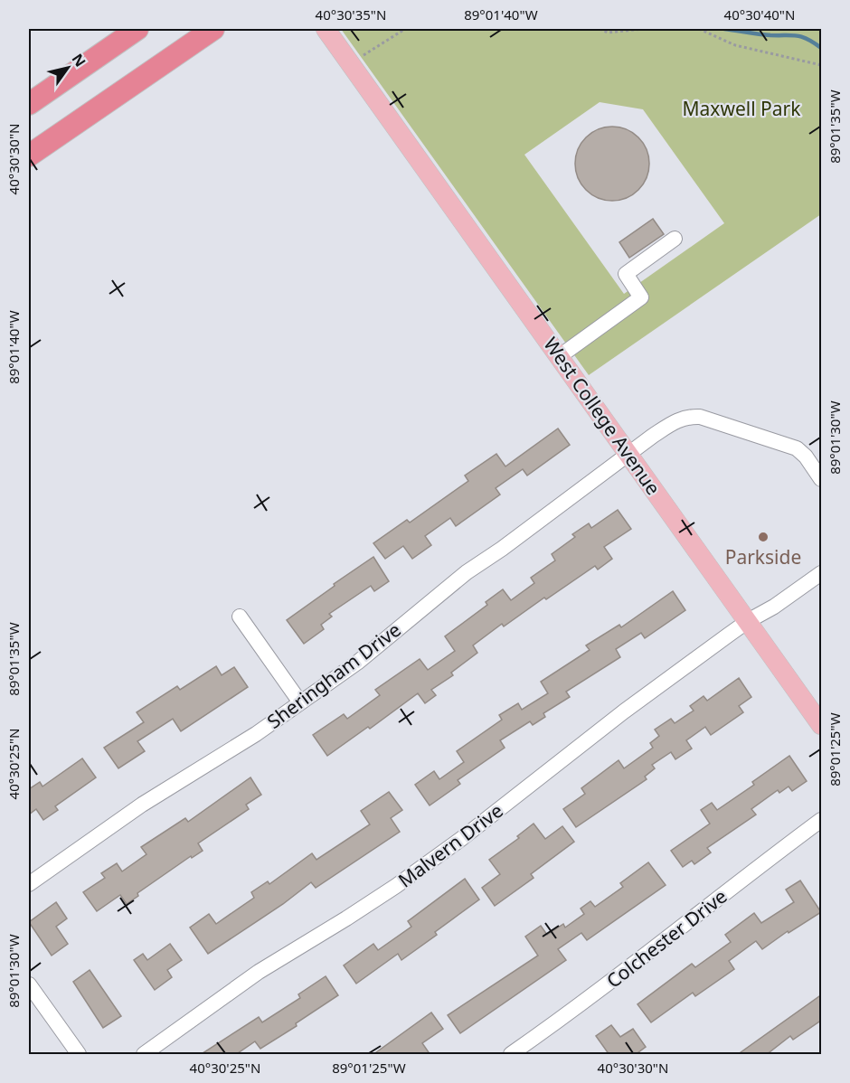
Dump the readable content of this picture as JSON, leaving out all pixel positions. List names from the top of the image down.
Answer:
{
  "streets": {
    "main road": ["West College Avenue"],
    "street": ["Sheringham Drive", "Malvern Drive", "Colchester Drive"]
  },
  "crossings": [
    ["West College Avenue", "Sheringham Drive"],
    ["West College Avenue", "Malvern Drive"]
  ],
  "parks": ["Maxwell Park"],
  "places": ["Parkside"],
  "north": "top right",
  "coordinates": [
    "40°30'35\"N",
    "89°01'40\"W",
    "40°30'40\"N",
    "89°01'35\"W",
    "40°30'30\"N",
    "89°01'30\"W",
    "89°01'25\"W",
    "40°30'25\"N"
  ]
}
